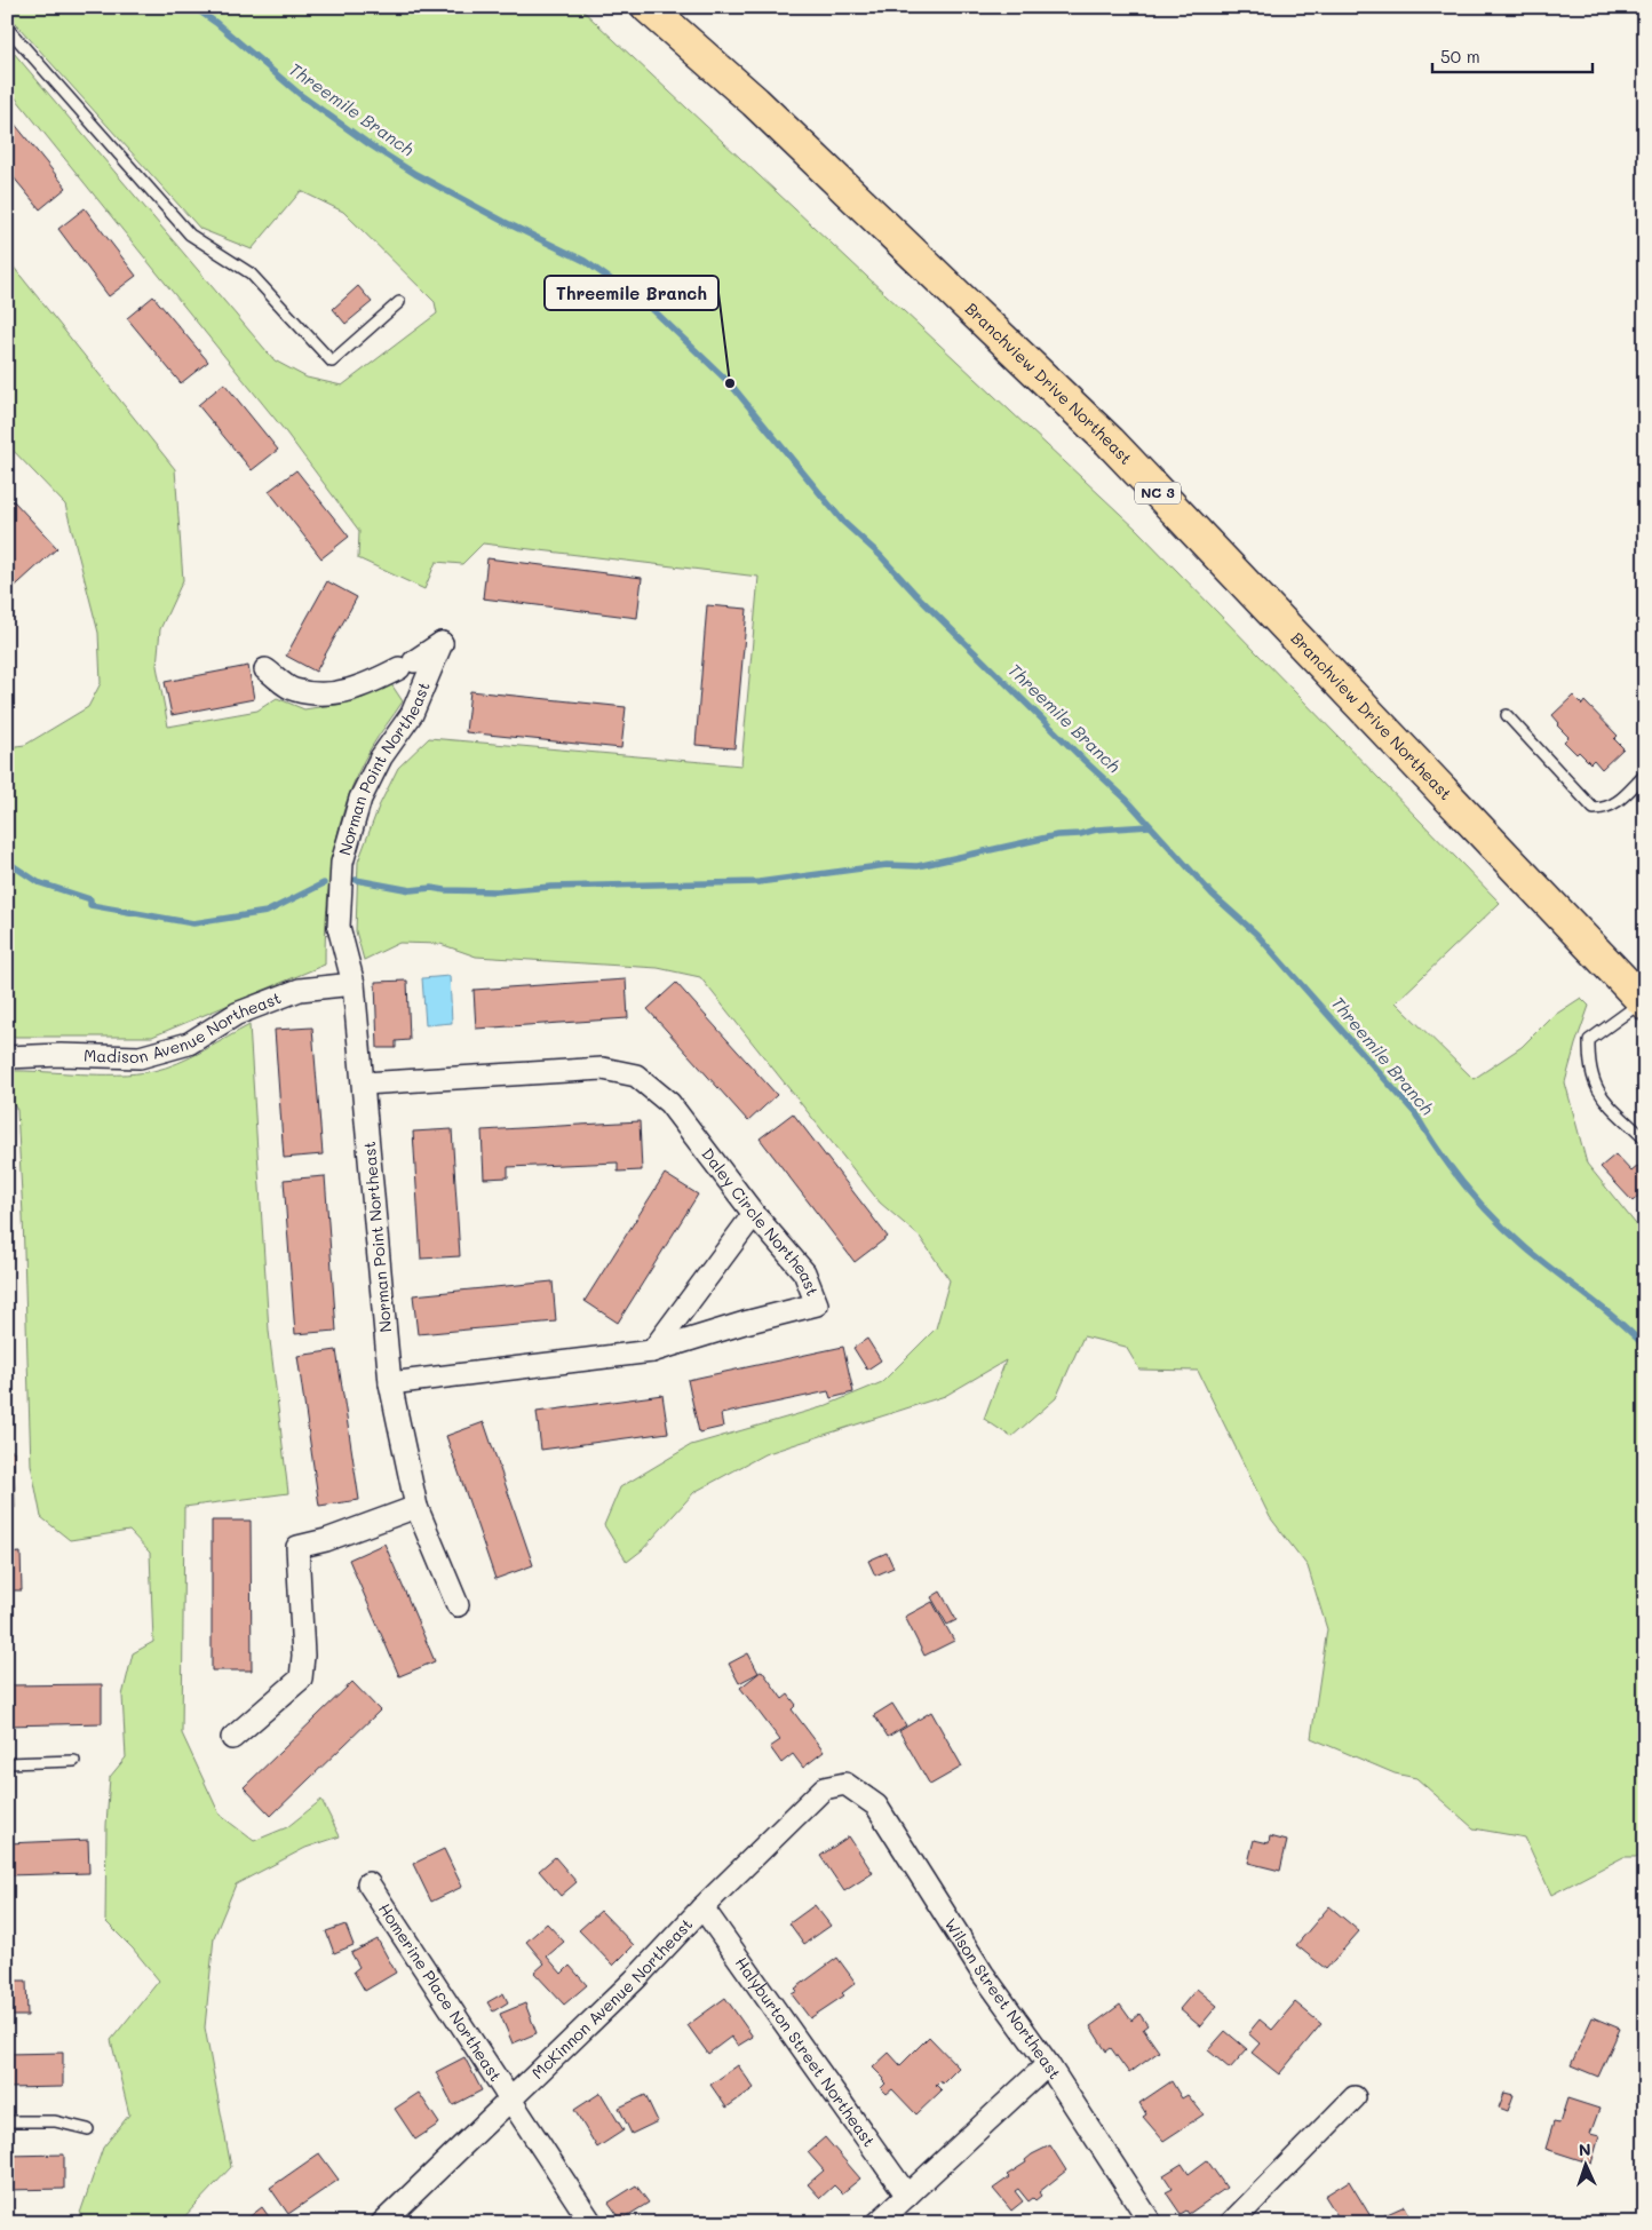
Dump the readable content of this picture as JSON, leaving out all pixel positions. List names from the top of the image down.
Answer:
{
  "streets": {
    "main road": ["Branchview Drive Northeast", "NC 3"],
    "street": [
      "Norman Point Northeast",
      "Madison Avenue Northeast",
      "Daley Circle Northeast",
      "Homerine Place Northeast",
      "McKinnon Avenue Northeast",
      "Wilson Street Northeast",
      "Halyburton Street Northeast"
    ]
  },
  "crossings": [
    ["Norman Point Northeast", "Madison Avenue Northeast"],
    ["Norman Point Northeast", "Daley Circle Northeast"],
    ["Homerine Place Northeast", "McKinnon Avenue Northeast"],
    ["McKinnon Avenue Northeast", "Wilson Street Northeast"],
    ["McKinnon Avenue Northeast", "Halyburton Street Northeast"]
  ],
  "water": ["Threemile Branch"],
  "places": ["Threemile Branch"],
  "scale_bar": "50 m",
  "north": "top"
}
